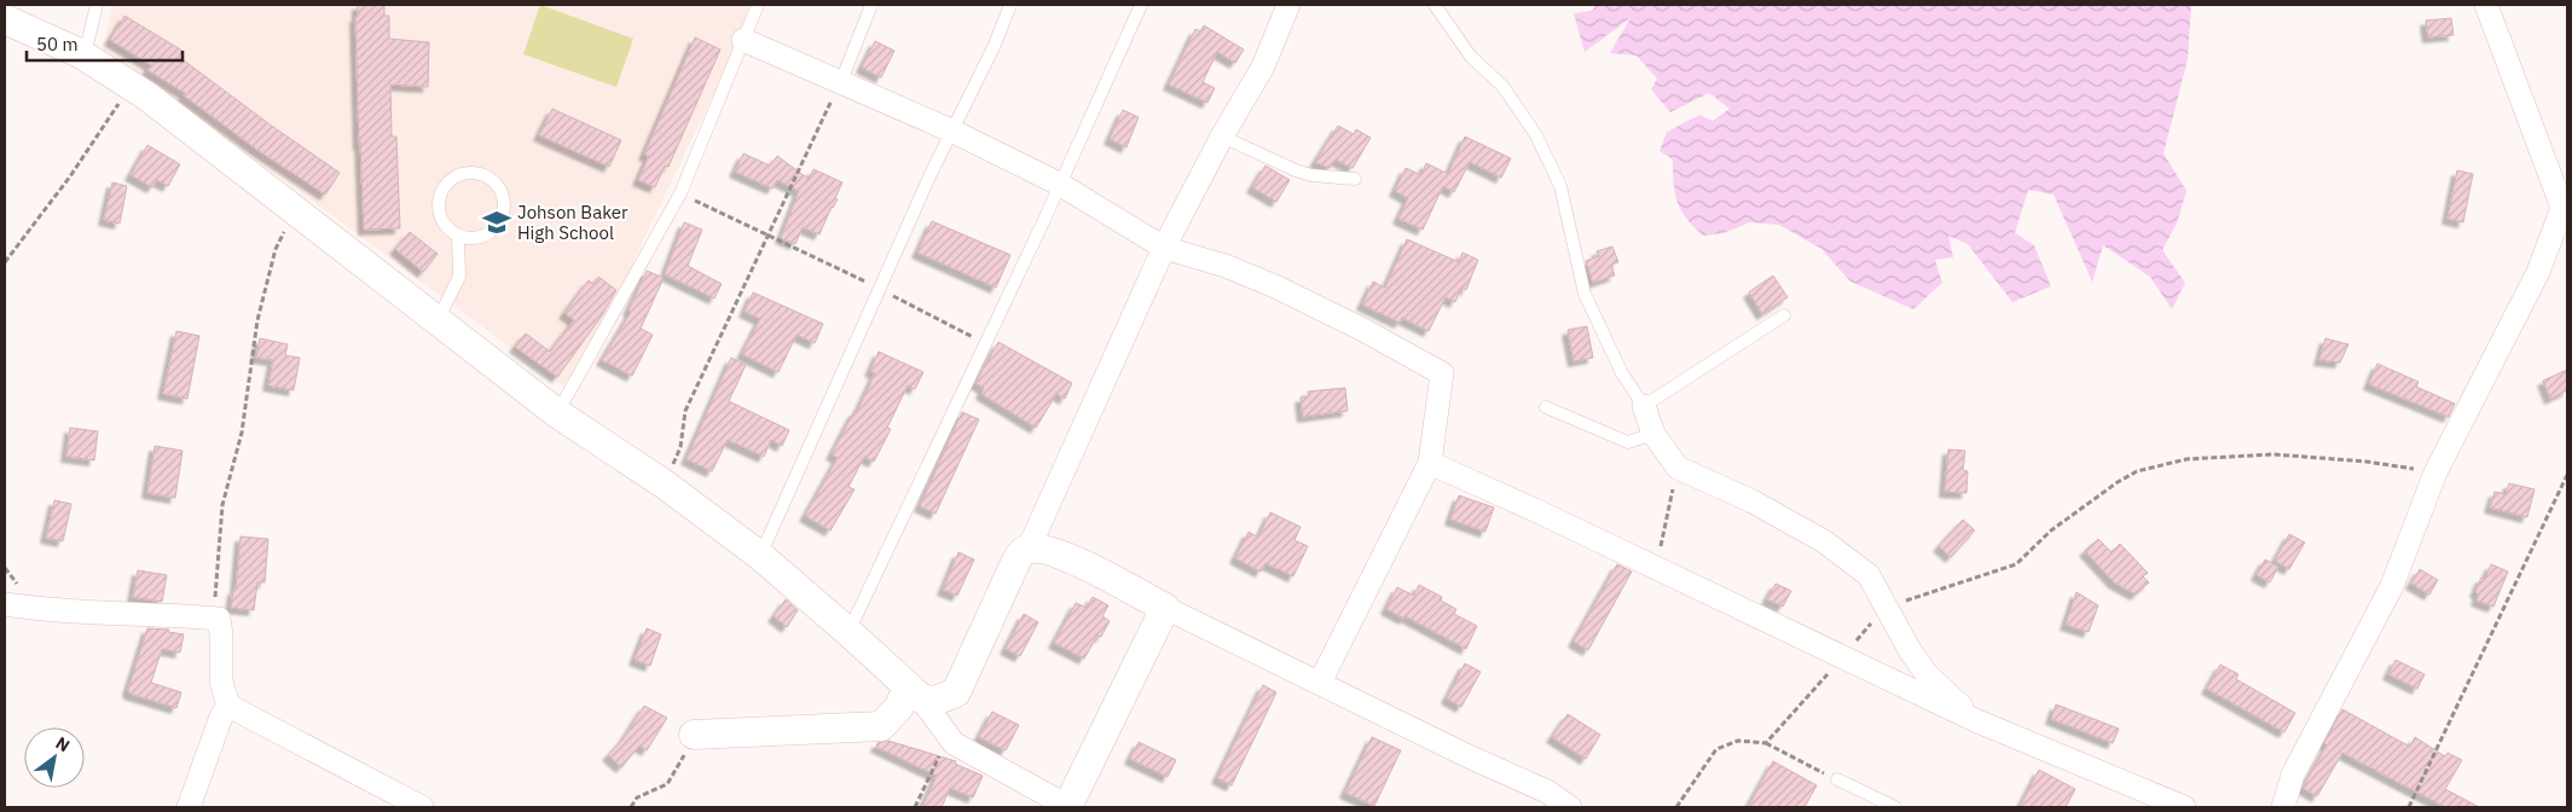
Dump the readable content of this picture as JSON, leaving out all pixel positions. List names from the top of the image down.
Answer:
{
  "places": {
    "school or university": ["Johson Baker High School"]
  },
  "scale_bar": "50 m",
  "north": "top right"
}
